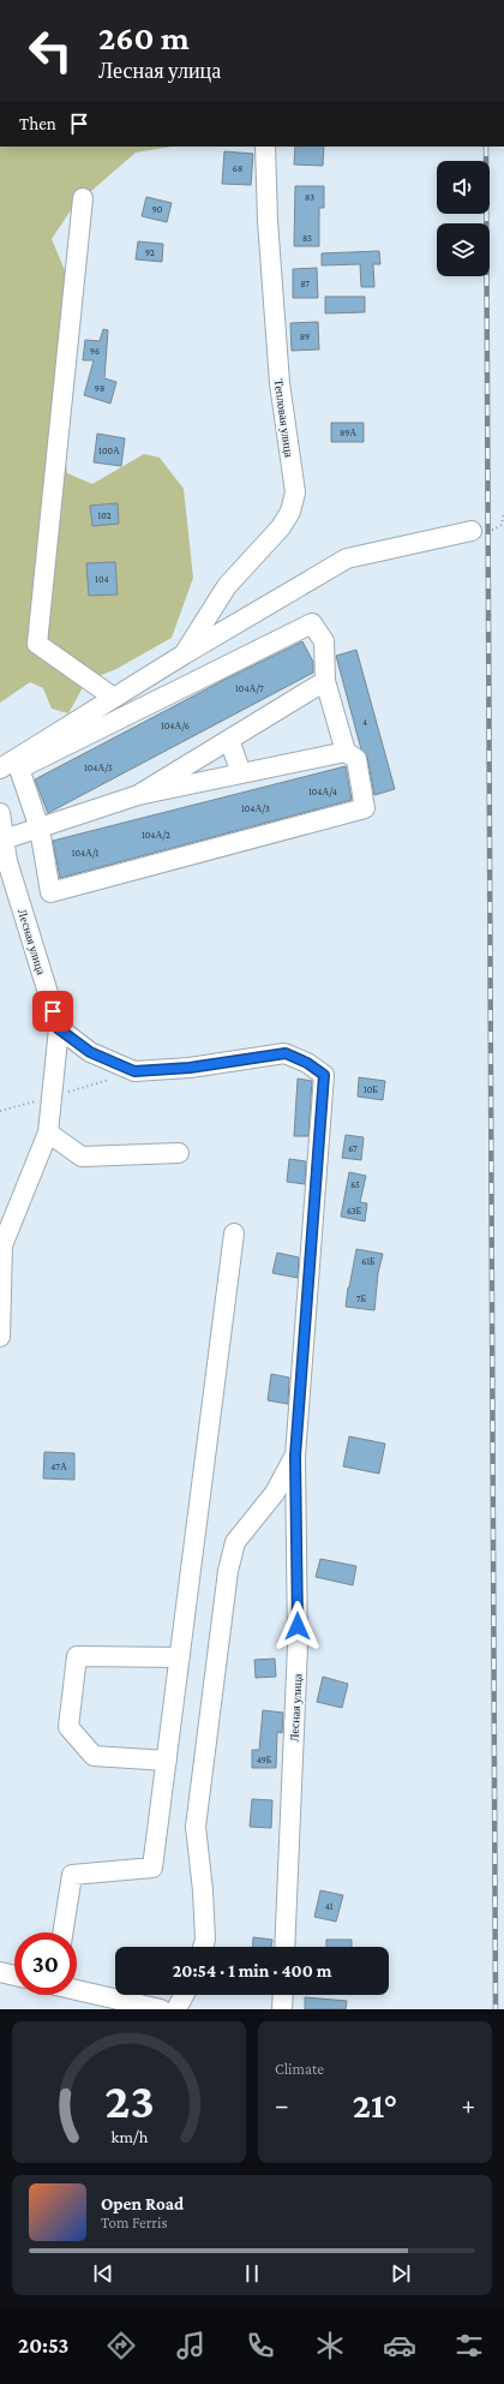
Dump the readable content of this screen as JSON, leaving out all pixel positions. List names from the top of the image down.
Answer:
{
  "streets": {
    "street": ["Тепловая улица", "Лесная улица"]
  },
  "house_numbers": [
    "68",
    "83",
    "90",
    "85",
    "92",
    "87",
    "89",
    "96",
    "98",
    "89А",
    "100А",
    "102",
    "104",
    "104А/7",
    "4",
    "104А/6",
    "104А/5",
    "104А/4",
    "104А/3",
    "104А/2",
    "104А/1",
    "10Б",
    "67",
    "65",
    "63Б",
    "61Б",
    "7Б",
    "47А",
    "49Б",
    "41"
  ],
  "page": {
    "turn": ["260 m", "Лесная улица"],
    "then": "Then",
    "limit": "30",
    "trip": "20:54 · 1 min · 400 m",
    "tile": "Climate",
    "heat": ["−", "21°", "+"],
    "song": ["Open Road", "Tom Ferris"],
    "tabs": "20:53",
    "gauge": ["23", "km/h"]
  }
}
